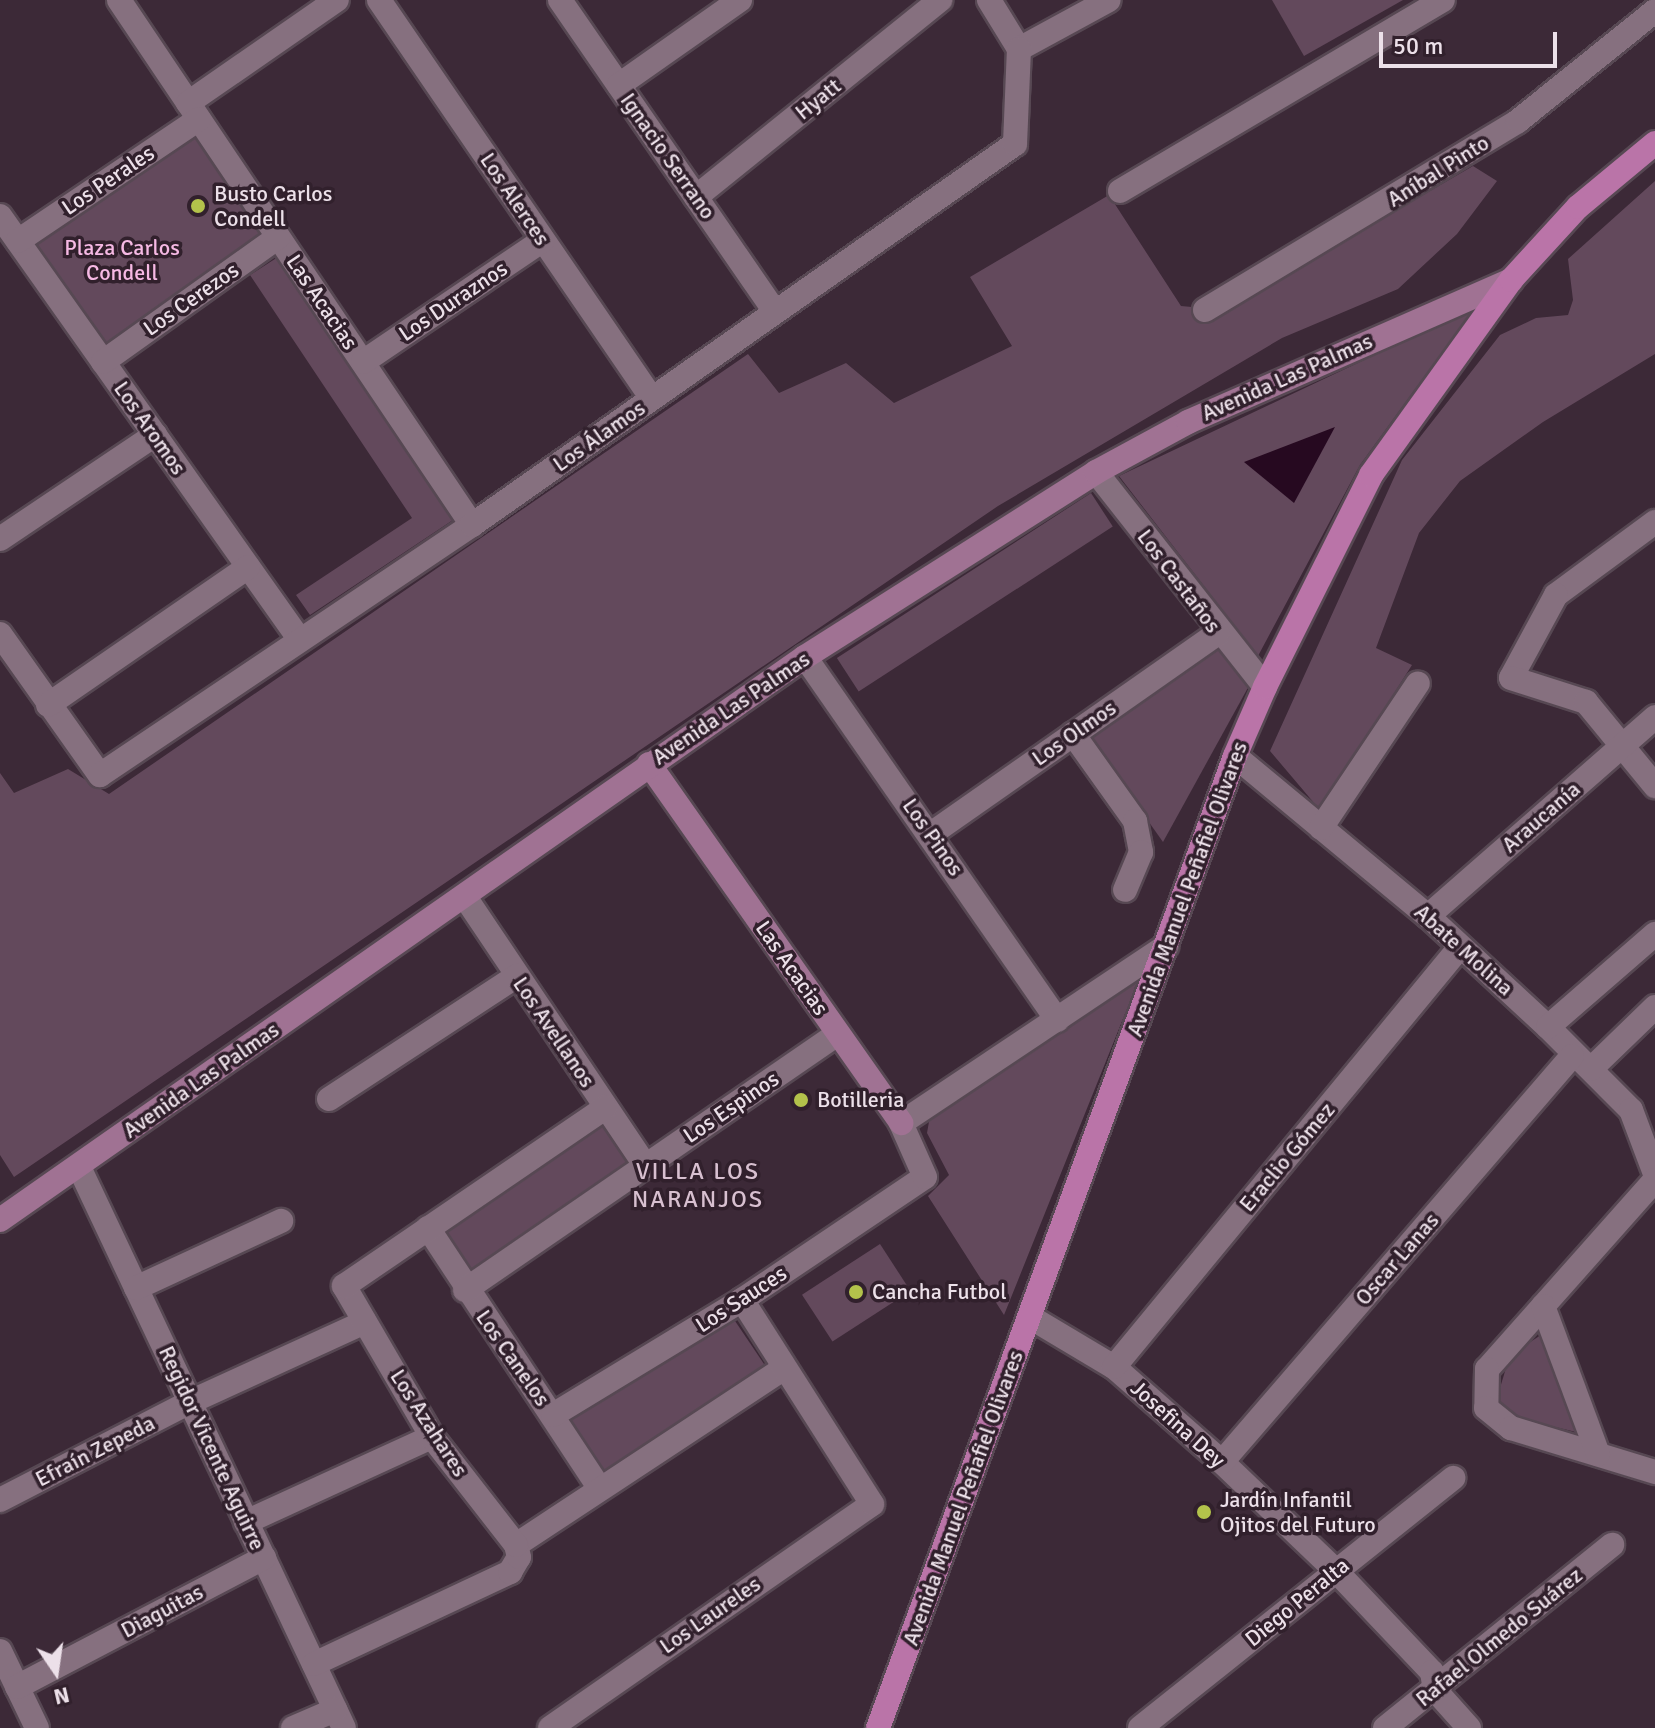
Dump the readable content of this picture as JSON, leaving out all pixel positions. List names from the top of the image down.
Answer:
{
  "streets": {
    "main road": ["Avenida Manuel Peñafiel Olivares"],
    "street": [
      "Hyatt",
      "Ignacio Serrano",
      "Aníbal Pinto",
      "Los Perales",
      "Los Alerces",
      "Los Cerezos",
      "Los Duraznos",
      "Las Acacias",
      "Avenida Las Palmas",
      "Los Aromos",
      "Los Álamos",
      "Los Castaños",
      "Los Olmos",
      "Araucanía",
      "Los Pinos",
      "Abate Molina",
      "Los Avellanos",
      "Los Espinos",
      "Eraclio Gómez",
      "Oscar Lanas",
      "Los Sauces",
      "Los Canelos",
      "Los Azahares",
      "Josefina Dey",
      "Regidor Vicente Aguirre",
      "Efraín Zepeda",
      "Diego Peralta",
      "Diaguitas",
      "Los Laureles",
      "Rafael Olmedo Suárez"
    ]
  },
  "crossings": [
    ["Hyatt", "Ignacio Serrano"],
    ["Ignacio Serrano", "Los Álamos"],
    ["Los Perales", "Las Acacias"],
    ["Los Perales", "Los Aromos"],
    ["Los Alerces", "Los Duraznos"],
    ["Los Alerces", "Los Álamos"],
    ["Los Cerezos", "Las Acacias"],
    ["Los Cerezos", "Los Aromos"],
    ["Los Duraznos", "Las Acacias"],
    ["Las Acacias", "Avenida Las Palmas"],
    ["Las Acacias", "Los Álamos"],
    ["Las Acacias", "Los Espinos"],
    ["Las Acacias", "Los Sauces"],
    ["Avenida Las Palmas", "Los Castaños"],
    ["Avenida Las Palmas", "Los Pinos"],
    ["Avenida Las Palmas", "Avenida Manuel Peñafiel Olivares"],
    ["Avenida Las Palmas", "Los Avellanos"],
    ["Avenida Las Palmas", "Regidor Vicente Aguirre"],
    ["Los Aromos", "Los Álamos"],
    ["Los Castaños", "Los Olmos"],
    ["Los Castaños", "Avenida Manuel Peñafiel Olivares"],
    ["Los Olmos", "Los Pinos"],
    ["Araucanía", "Abate Molina"],
    ["Avenida Manuel Peñafiel Olivares", "Abate Molina"],
    ["Avenida Manuel Peñafiel Olivares", "Josefina Dey"],
    ["Abate Molina", "Eraclio Gómez"],
    ["Abate Molina", "Oscar Lanas"],
    ["Los Avellanos", "Los Espinos"],
    ["Los Espinos", "Los Canelos"],
    ["Eraclio Gómez", "Josefina Dey"],
    ["Oscar Lanas", "Josefina Dey"],
    ["Los Sauces", "Los Canelos"],
    ["Los Canelos", "Los Azahares"],
    ["Los Azahares", "Efraín Zepeda"],
    ["Josefina Dey", "Diego Peralta"],
    ["Josefina Dey", "Rafael Olmedo Suárez"],
    ["Regidor Vicente Aguirre", "Efraín Zepeda"],
    ["Regidor Vicente Aguirre", "Diaguitas"]
  ],
  "districts": ["VILLA LOS NARANJOS"],
  "parks": ["Plaza Carlos Condell"],
  "places": [
    "Busto Carlos Condell",
    "Botilleria",
    "Cancha Futbol",
    "Jardín Infantil Ojitos del Futuro"
  ],
  "scale_bar": "50 m",
  "north": "bottom"
}
